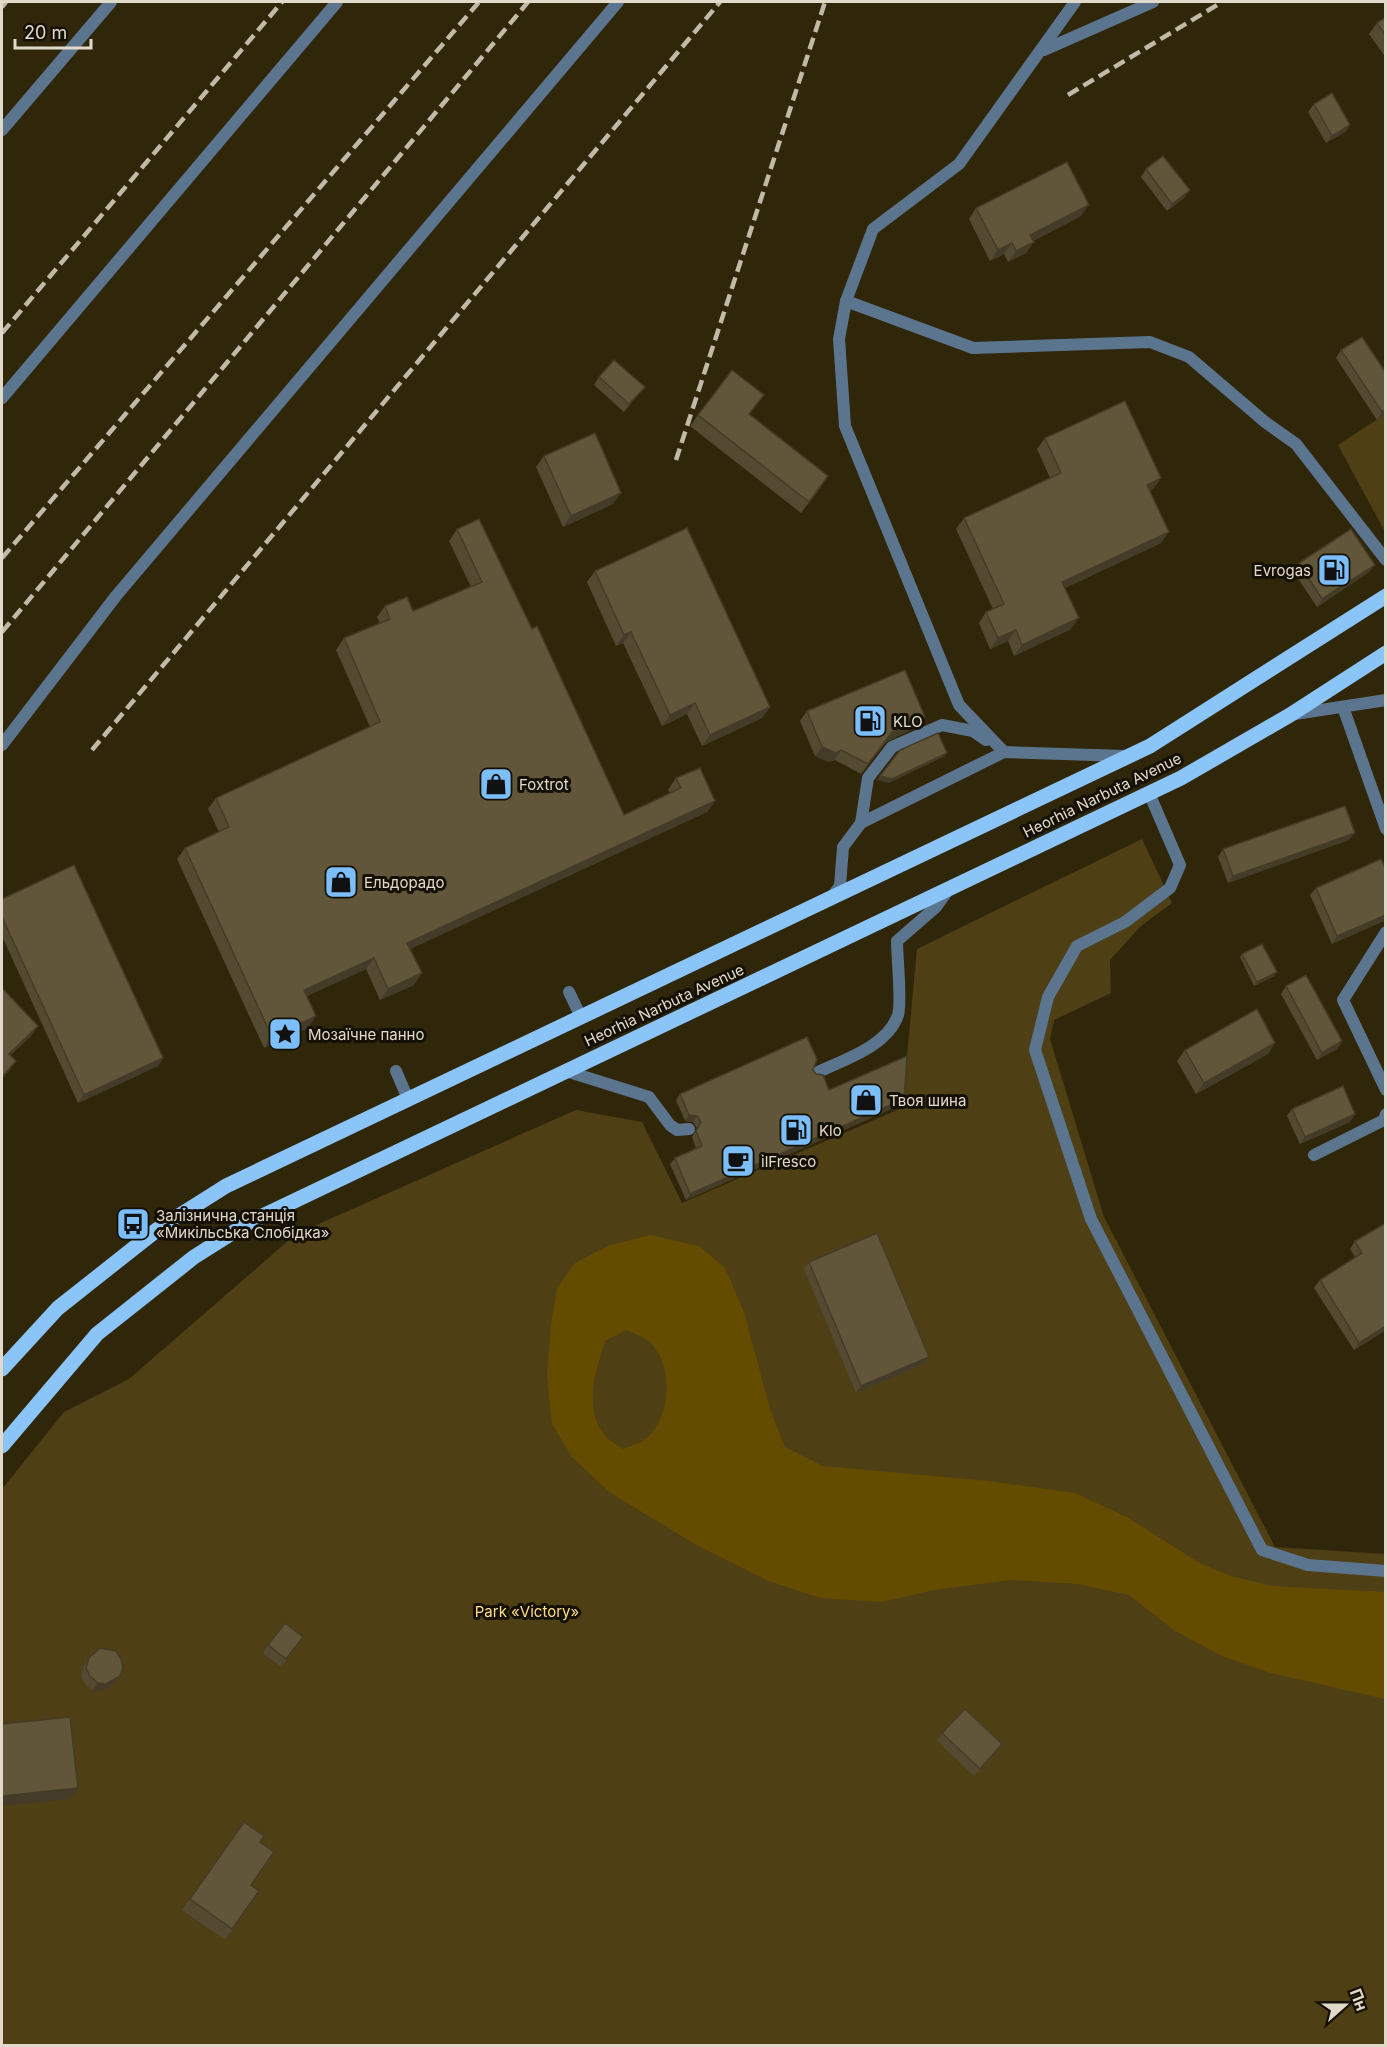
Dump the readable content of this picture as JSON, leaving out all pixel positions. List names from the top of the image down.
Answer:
{
  "streets": {
    "main road": ["Heorhia Narbuta Avenue"]
  },
  "parks": ["Park «Victory»"],
  "places": {
    "fuel station": ["Evrogas", "KLO", "Klo"],
    "shop": ["Foxtrot", "Ельдорадо", "Твоя шина"],
    "place": ["Мозаїчне панно"],
    "cafe": ["ilFresco"],
    "bus stop": ["Залізнична станція «Микільська Слобідка»"]
  },
  "scale_bar": "20 m",
  "north": "right"
}
